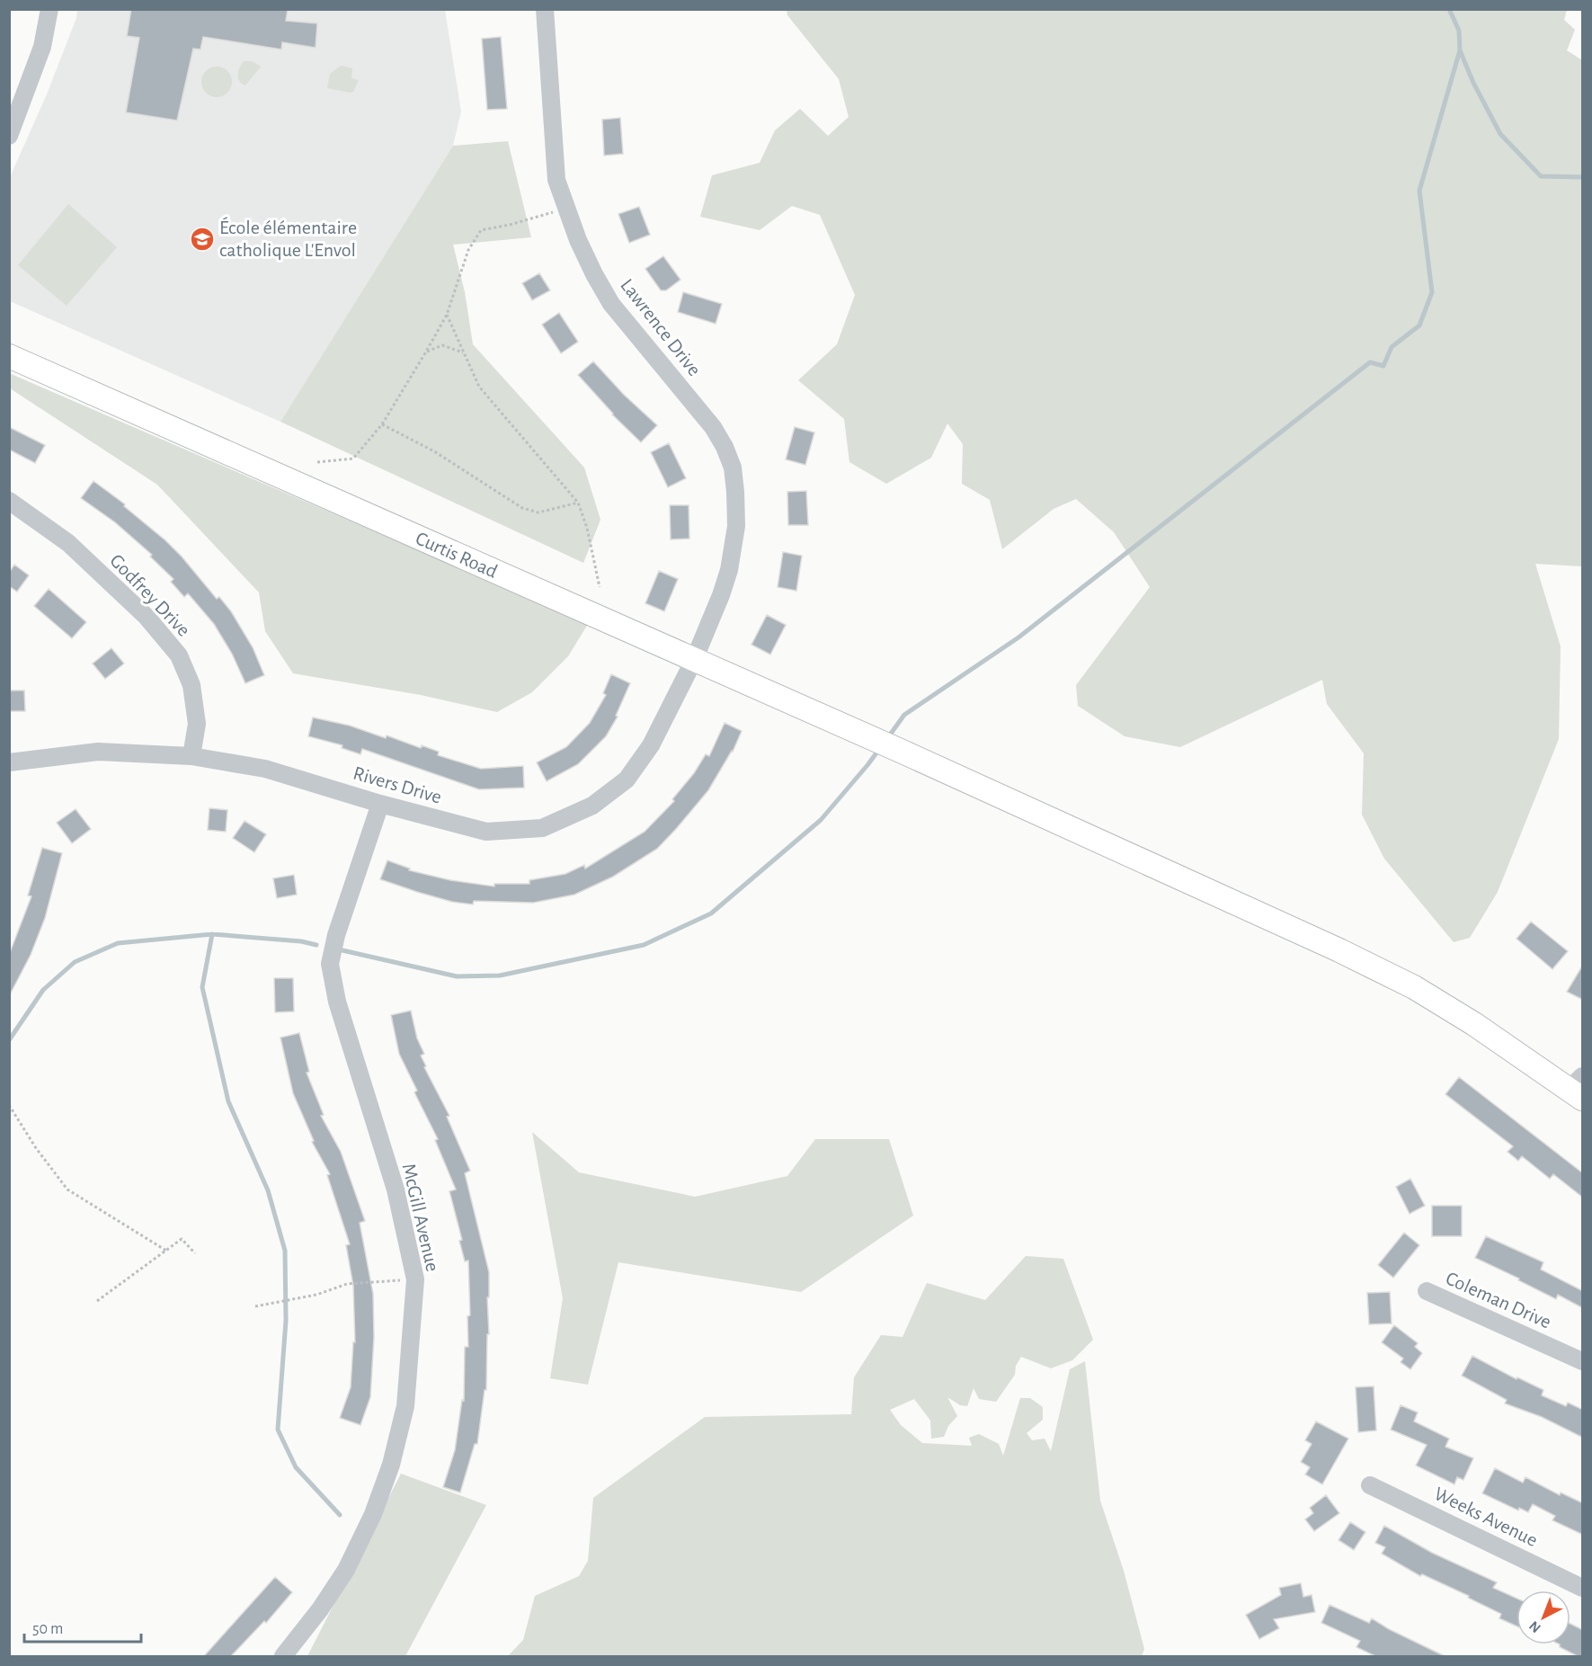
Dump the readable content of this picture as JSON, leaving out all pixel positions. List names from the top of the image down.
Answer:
{
  "streets": {
    "main road": ["Curtis Road"],
    "street": [
      "Lawrence Drive",
      "Godfrey Drive",
      "Rivers Drive",
      "McGill Avenue",
      "Coleman Drive",
      "Weeks Avenue"
    ]
  },
  "crossings": [
    ["Lawrence Drive", "Curtis Road"],
    ["Lawrence Drive", "Rivers Drive"],
    ["Curtis Road", "Rivers Drive"],
    ["Godfrey Drive", "Rivers Drive"],
    ["Rivers Drive", "McGill Avenue"]
  ],
  "places": {
    "school or university": ["École élémentaire catholique L'Envol"]
  },
  "scale_bar": "50 m",
  "north": "bottom left"
}
